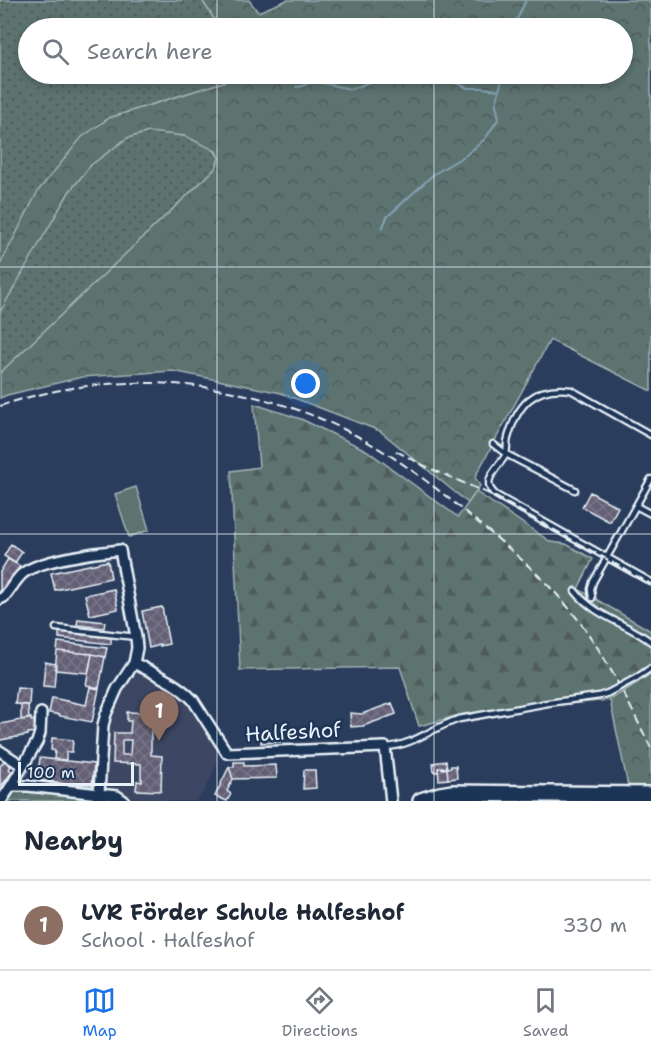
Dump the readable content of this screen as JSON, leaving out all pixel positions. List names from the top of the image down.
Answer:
{
  "streets": {
    "street": ["Halfeshof"]
  },
  "scale_bar": "100 m",
  "page": {
    "search": "Search here",
    "pins": "1",
    "scale": "100 m",
    "heading": "Nearby",
    "list": [
      {
        "mark": "1",
        "name": "LVR Förder Schule Halfeshof",
        "note": "School · Halfeshof",
        "value": "330 m"
      }
    ],
    "nav": ["Map", "Directions", "Saved"]
  }
}
